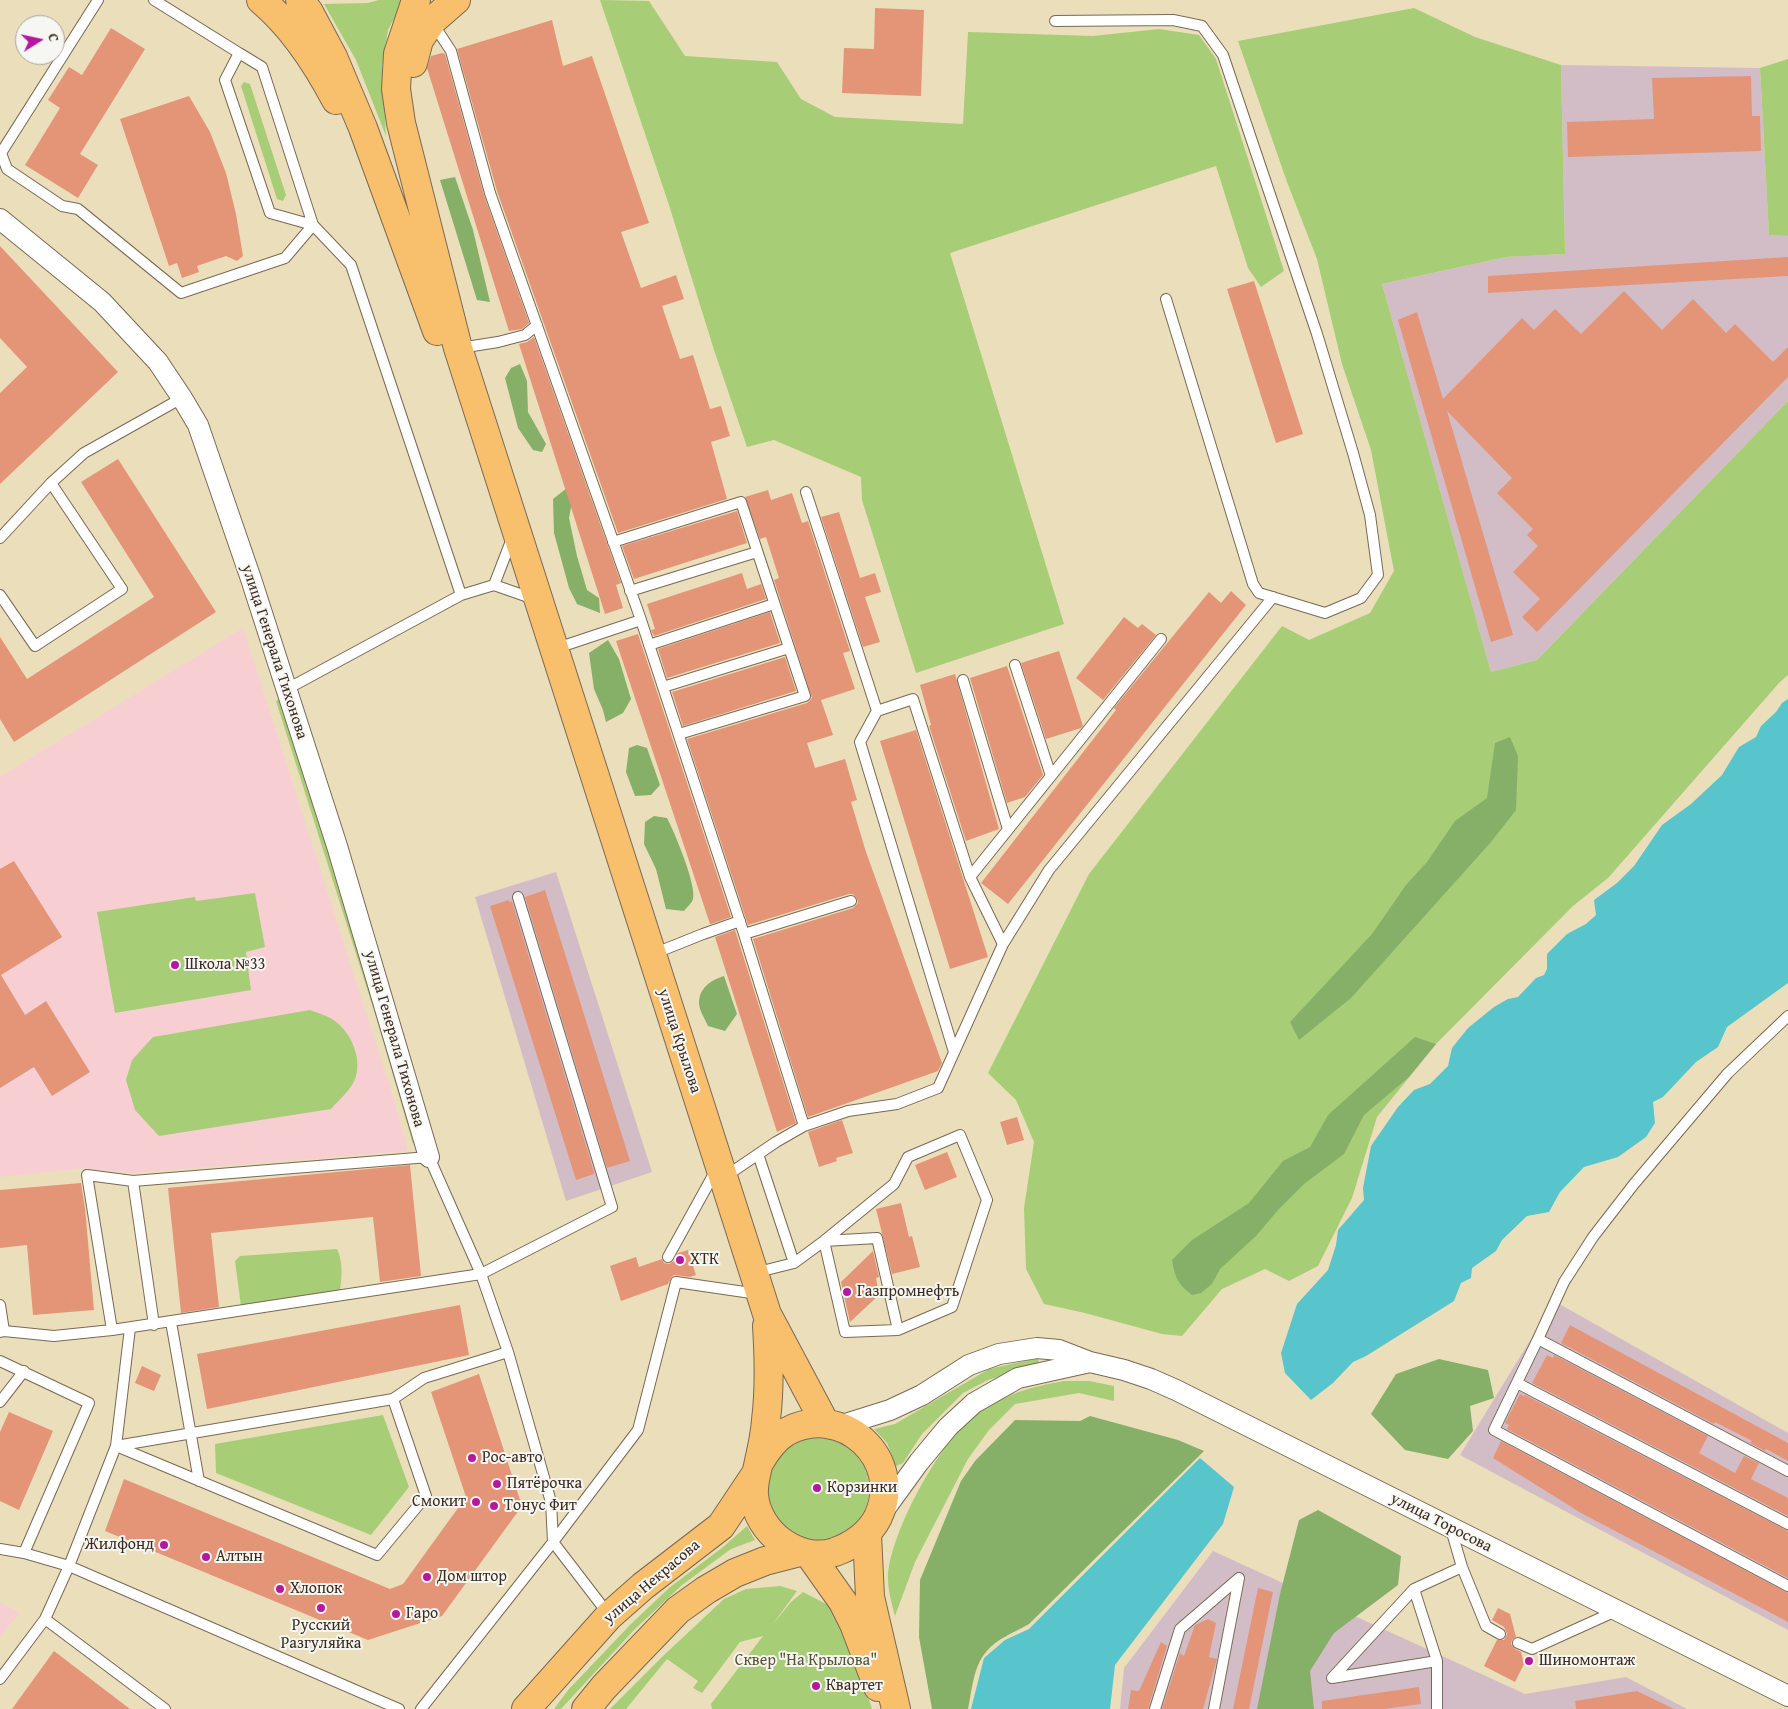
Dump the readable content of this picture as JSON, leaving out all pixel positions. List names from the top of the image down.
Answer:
{
  "streets": {
    "main road": ["улица Крылова", "улица Некрасова"],
    "street": ["улица Генерала Тихонова", "улица Торосова"]
  },
  "crossings": [
    ["улица Крылова", "улица Торосова"],
    ["улица Крылова", "улица Некрасова"],
    ["улица Торосова", "улица Некрасова"]
  ],
  "parks": ["Сквер \"На Крылова\""],
  "places": [
    "Школа №33",
    "ХТК",
    "Газпромнефть",
    "Рос-авто",
    "Пятёрочка",
    "Корзинки",
    "Смокит",
    "Тонус Фит",
    "Жилфонд",
    "Алтын",
    "Дом штор",
    "Хлопок",
    "Русский Разгуляйка",
    "Гаро",
    "Шиномонтаж",
    "Квартет"
  ],
  "north": "right"
}
